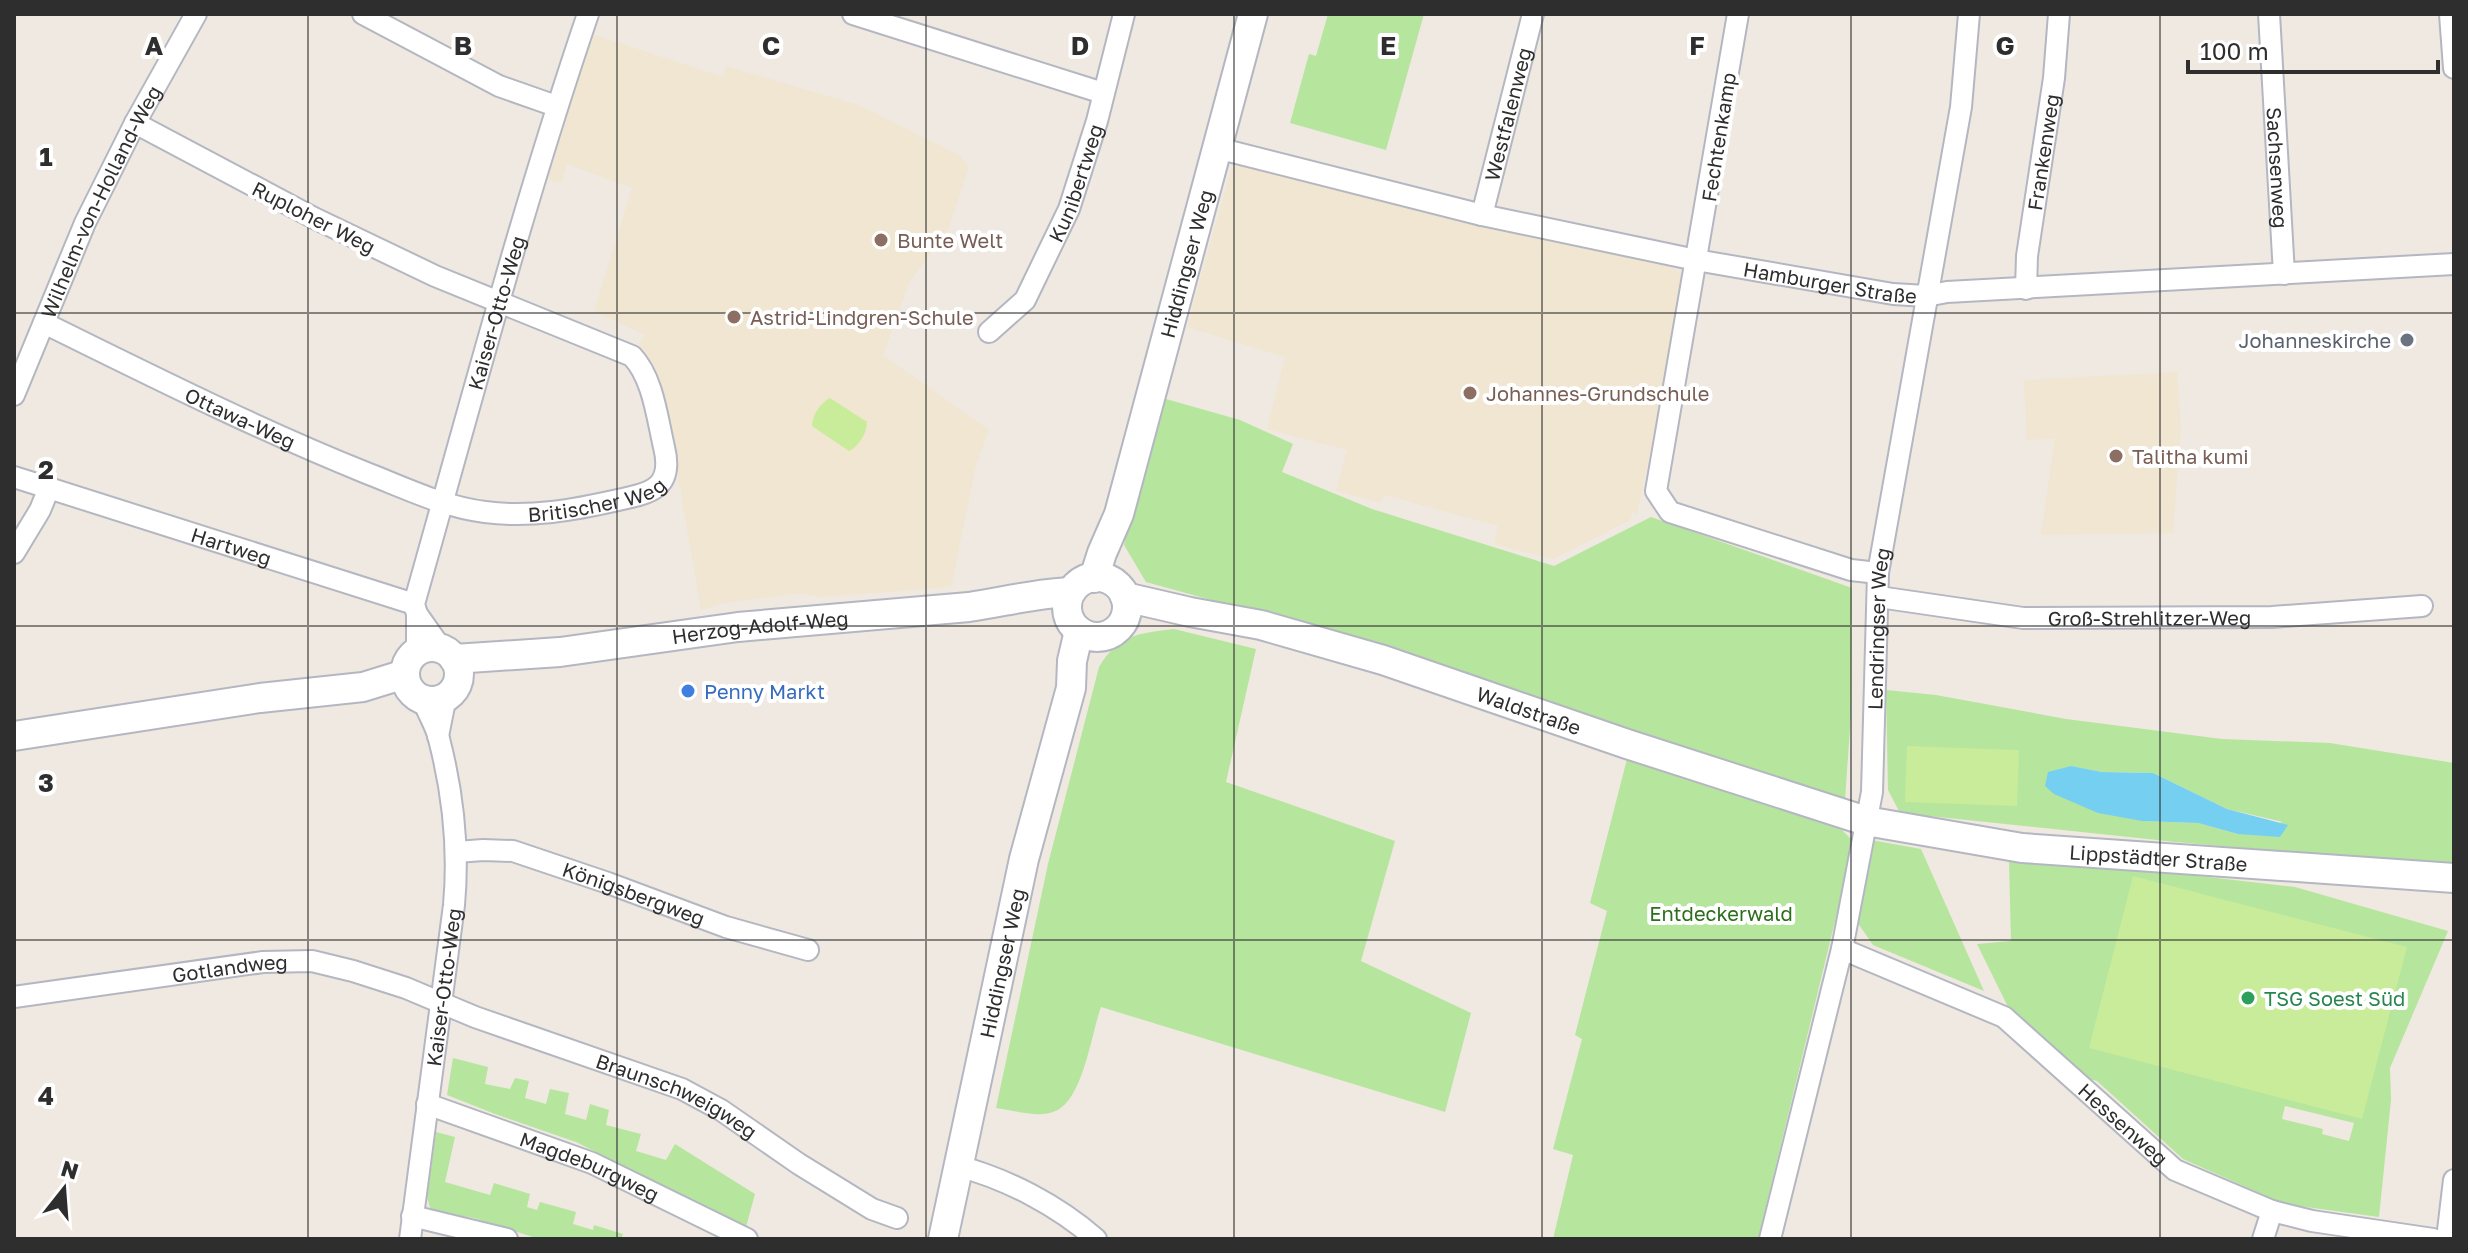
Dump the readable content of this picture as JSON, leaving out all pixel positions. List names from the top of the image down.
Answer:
{
  "streets": {
    "main road": [
      "Hiddingser Weg",
      "Herzog-Adolf-Weg",
      "Waldstraße",
      "Lippstädter Straße"
    ],
    "street": [
      "Westfalenweg",
      "Fechtenkamp",
      "Frankenweg",
      "Sachsenweg",
      "Kunibertweg",
      "Wilhelm-von-Holland-Weg",
      "Ruploher Weg",
      "Hamburger Straße",
      "Kaiser-Otto-Weg",
      "Ottawa-Weg",
      "Britischer Weg",
      "Hartweg",
      "Groß-Strehlitzer-Weg",
      "Lendringser Weg",
      "Königsbergweg",
      "Gotlandweg",
      "Braunschweigweg",
      "Hessenweg",
      "Magdeburgweg"
    ]
  },
  "crossings": [
    ["Westfalenweg", "Hamburger Straße"],
    ["Fechtenkamp", "Hamburger Straße"],
    ["Fechtenkamp", "Lendringser Weg"],
    ["Frankenweg", "Hamburger Straße"],
    ["Sachsenweg", "Hamburger Straße"],
    ["Wilhelm-von-Holland-Weg", "Ruploher Weg"],
    ["Wilhelm-von-Holland-Weg", "Ottawa-Weg"],
    ["Ruploher Weg", "Kaiser-Otto-Weg"],
    ["Ruploher Weg", "Britischer Weg"],
    ["Hiddingser Weg", "Hamburger Straße"],
    ["Hiddingser Weg", "Herzog-Adolf-Weg"],
    ["Hiddingser Weg", "Waldstraße"],
    ["Hamburger Straße", "Lendringser Weg"],
    ["Kaiser-Otto-Weg", "Ottawa-Weg"],
    ["Kaiser-Otto-Weg", "Britischer Weg"],
    ["Kaiser-Otto-Weg", "Hartweg"],
    ["Kaiser-Otto-Weg", "Herzog-Adolf-Weg"],
    ["Kaiser-Otto-Weg", "Königsbergweg"],
    ["Kaiser-Otto-Weg", "Gotlandweg"],
    ["Kaiser-Otto-Weg", "Braunschweigweg"],
    ["Kaiser-Otto-Weg", "Magdeburgweg"],
    ["Ottawa-Weg", "Britischer Weg"],
    ["Groß-Strehlitzer-Weg", "Lendringser Weg"],
    ["Herzog-Adolf-Weg", "Waldstraße"],
    ["Lendringser Weg", "Waldstraße"],
    ["Lendringser Weg", "Lippstädter Straße"],
    ["Lendringser Weg", "Hessenweg"],
    ["Waldstraße", "Lippstädter Straße"],
    ["Gotlandweg", "Braunschweigweg"]
  ],
  "parks": ["Entdeckerwald"],
  "places": [
    "Bunte Welt",
    "Astrid-Lindgren-Schule",
    "Johanneskirche",
    "Johannes-Grundschule",
    "Talitha kumi",
    "Penny Markt",
    "TSG Soest Süd"
  ],
  "scale_bar": "100 m",
  "north": "top",
  "grid": {
    "columns": [
      "A",
      "B",
      "C",
      "D",
      "E",
      "F",
      "G"
    ],
    "rows": [
      "1",
      "2",
      "3",
      "4"
    ]
  }
}
